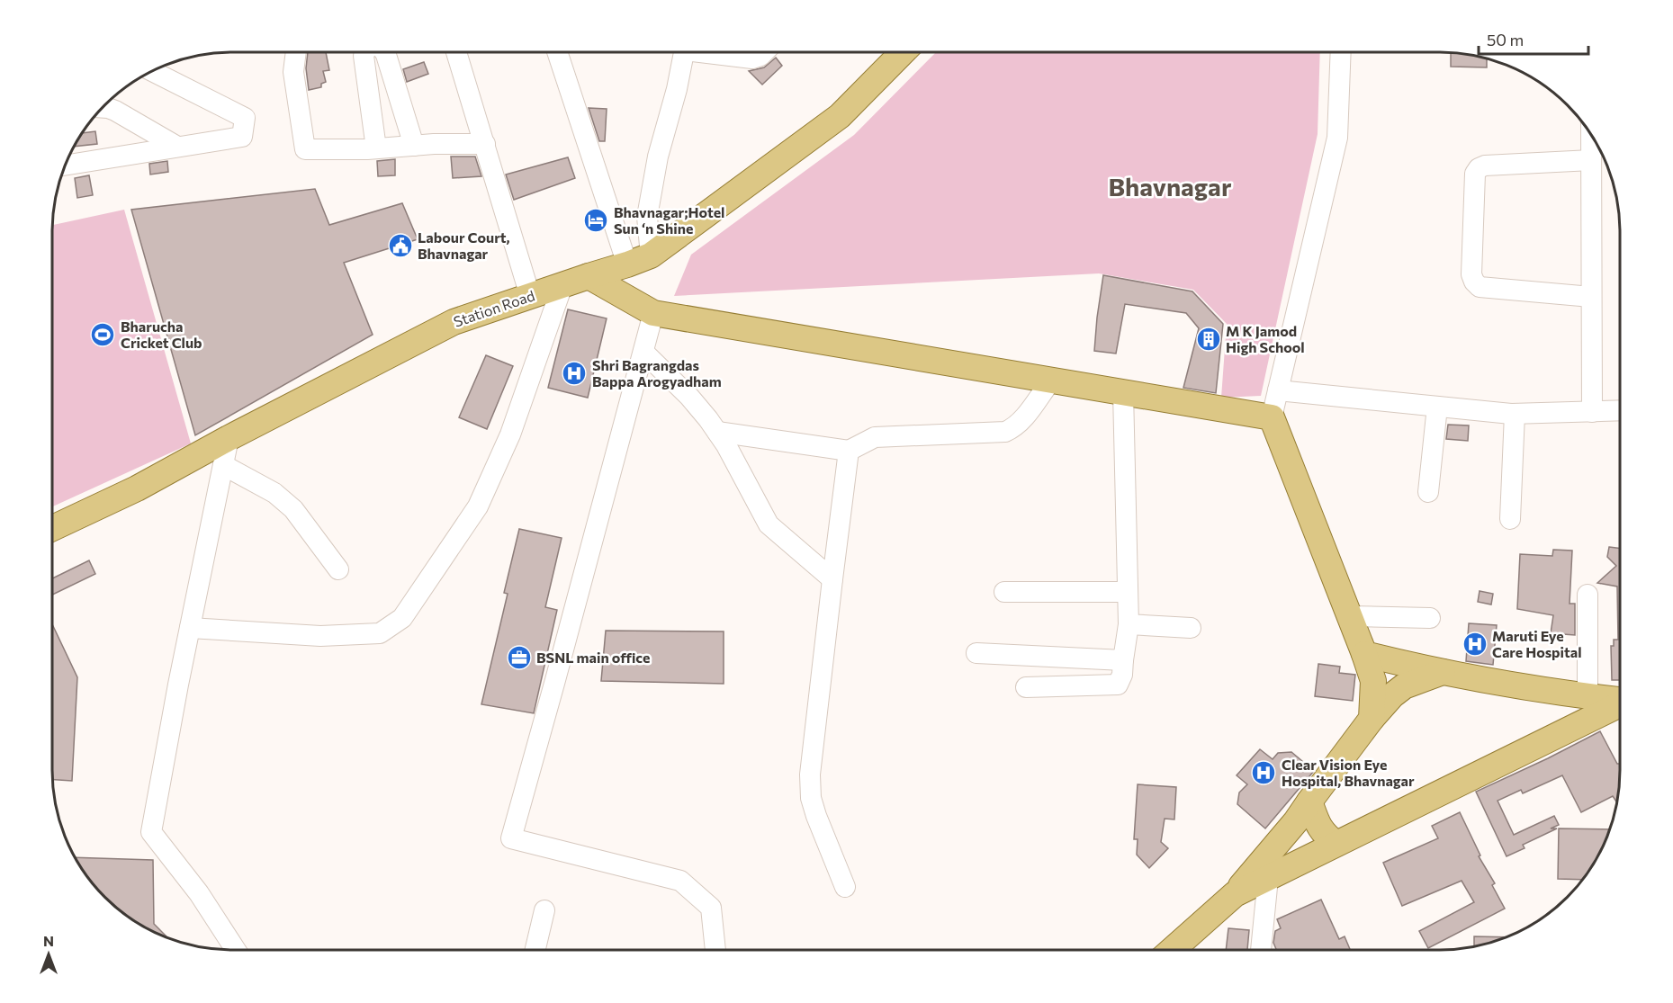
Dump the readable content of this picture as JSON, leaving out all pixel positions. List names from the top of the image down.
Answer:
{
  "streets": {
    "main road": ["Station Road"]
  },
  "districts": ["Bhavnagar"],
  "places": {
    "hotel": ["Bhavnagar;Hotel Sun ‘n Shine"],
    "public building": ["Labour Court, Bhavnagar"],
    "sports": ["Bharucha Cricket Club"],
    "building": ["M K Jamod High School"],
    "hospital": ["Shri Bagrangdas Bappa Arogyadham", "Maruti Eye Care Hospital", "Clear Vision Eye Hospital, Bhavnagar"],
    "office": ["BSNL main office"]
  },
  "scale_bar": "50 m",
  "north": "top"
}
